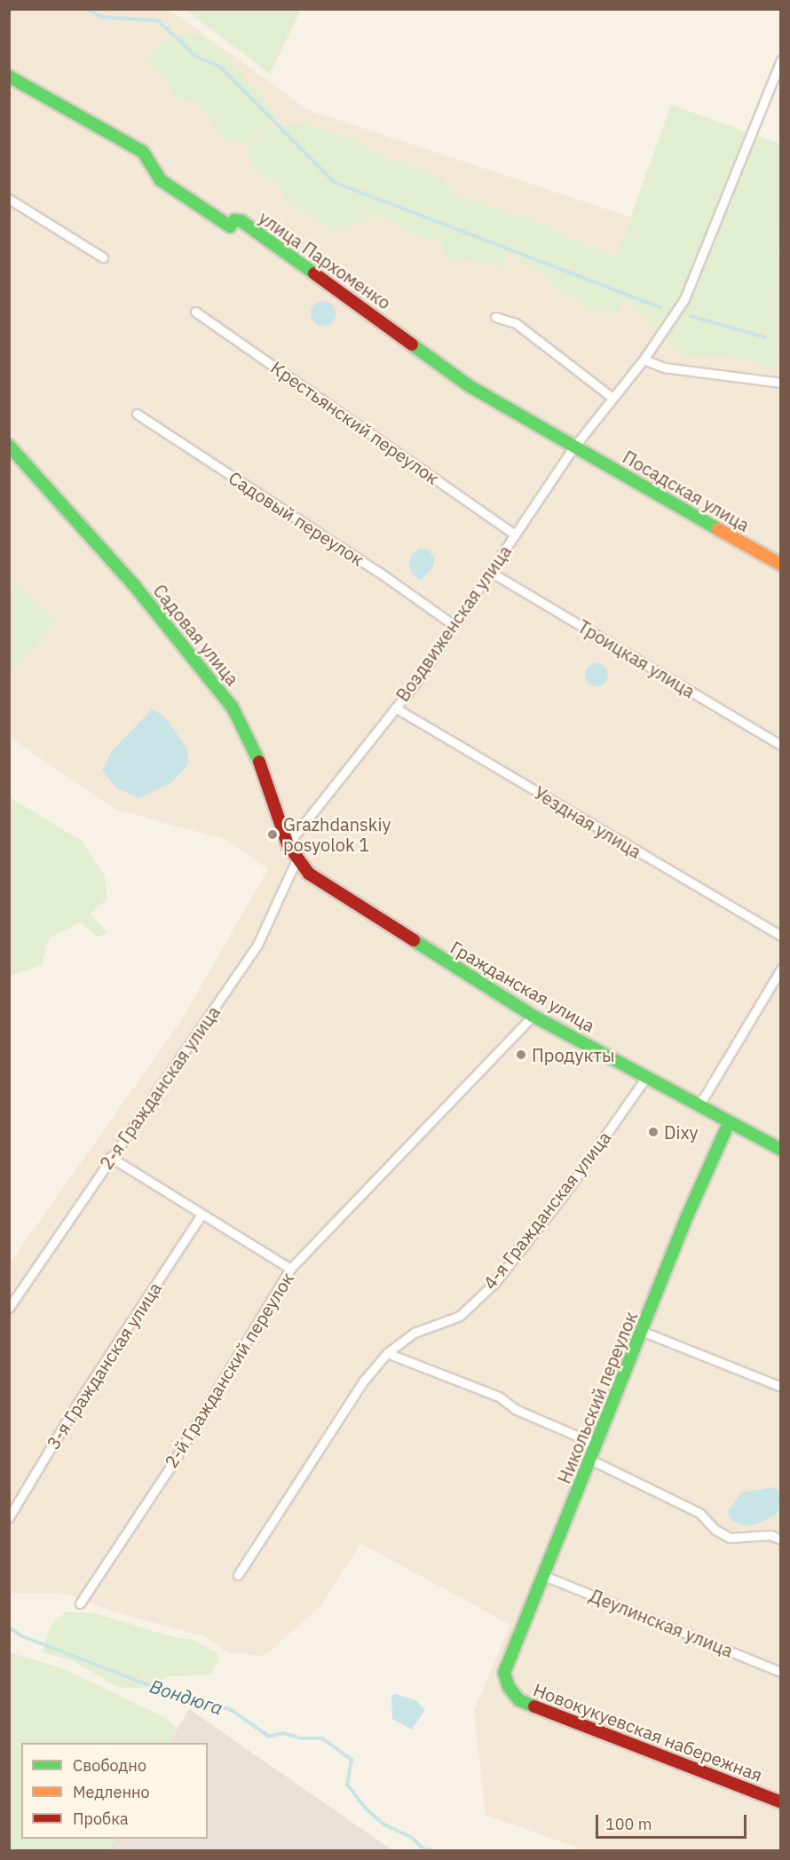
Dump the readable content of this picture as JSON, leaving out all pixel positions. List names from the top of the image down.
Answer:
{
  "streets": {
    "street": [
      "улица Пархоменко",
      "Крестьянский переулок",
      "Посадская улица",
      "Садовый переулок",
      "Воздвиженская улица",
      "Садовая улица",
      "Троицкая улица",
      "Уездная улица",
      "Гражданская улица",
      "2-я Гражданская улица",
      "4-я Гражданская улица",
      "3-я Гражданская улица",
      "2-й Гражданский переулок",
      "Никольский переулок",
      "Деулинская улица",
      "Новокукуевская набережная"
    ]
  },
  "crossings": [
    ["улица Пархоменко", "Посадская улица"],
    ["улица Пархоменко", "Воздвиженская улица"],
    ["Крестьянский переулок", "Воздвиженская улица"],
    ["Посадская улица", "Воздвиженская улица"],
    ["Садовый переулок", "Воздвиженская улица"],
    ["Воздвиженская улица", "Садовая улица"],
    ["Воздвиженская улица", "Троицкая улица"],
    ["Воздвиженская улица", "Уездная улица"],
    ["Садовая улица", "Гражданская улица"],
    ["Садовая улица", "2-я Гражданская улица"],
    ["Гражданская улица", "4-я Гражданская улица"],
    ["Гражданская улица", "2-й Гражданский переулок"],
    ["Гражданская улица", "Никольский переулок"],
    ["Никольский переулок", "Деулинская улица"],
    ["Никольский переулок", "Новокукуевская набережная"]
  ],
  "water": ["Вондюга"],
  "places": ["Grazhdanskiy posyolok 1", "Продукты", "Dixy"],
  "legend": ["Свободно", "Медленно", "Пробка"],
  "scale_bar": "100 m"
}
